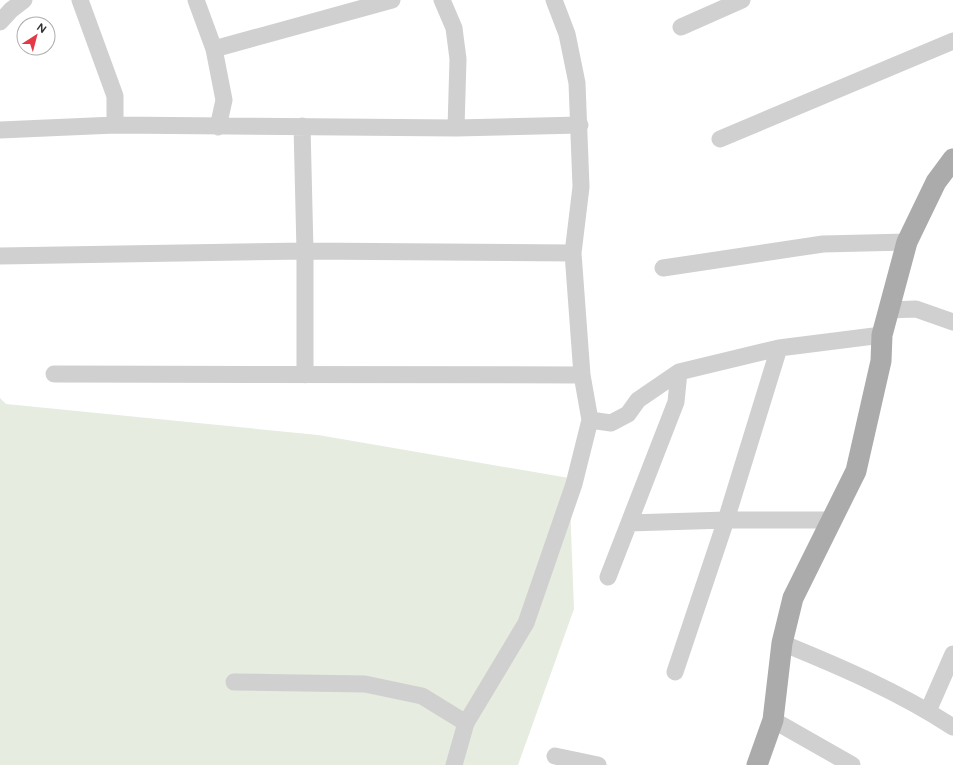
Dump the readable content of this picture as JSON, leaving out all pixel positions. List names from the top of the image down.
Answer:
{
  "north": "top right"
}
